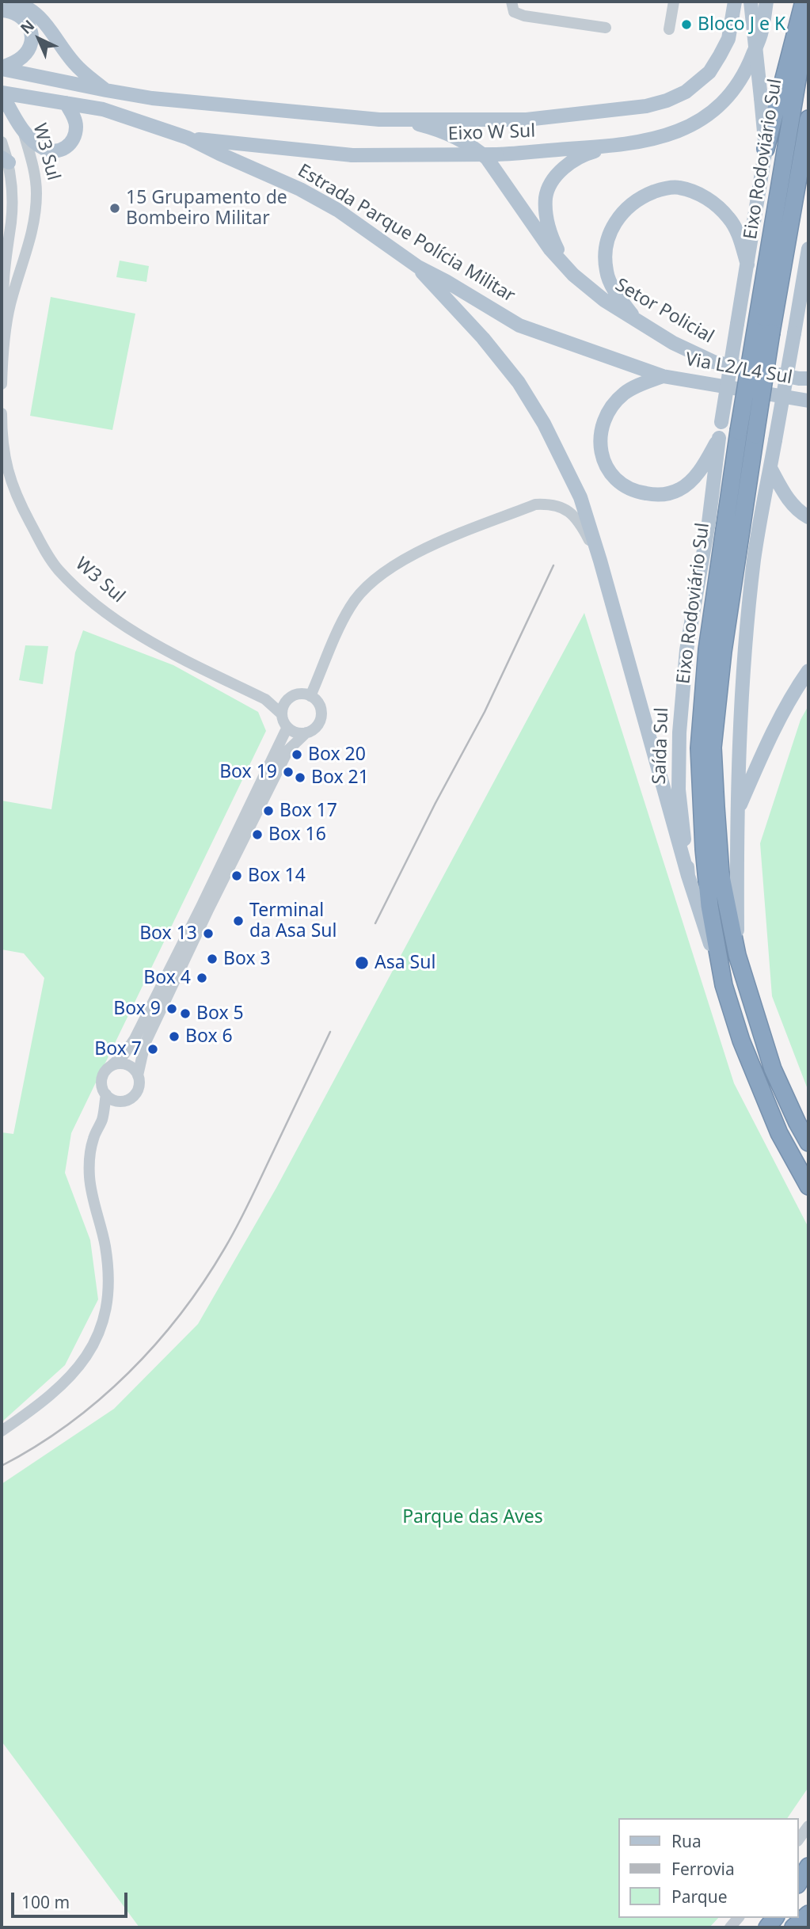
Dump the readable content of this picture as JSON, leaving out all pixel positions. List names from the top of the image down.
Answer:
{
  "streets": {
    "highway": ["Eixo Rodoviário Sul"],
    "main road": [
      "Eixo W Sul",
      "W3 Sul",
      "Estrada Parque Polícia Militar",
      "Setor Policial",
      "Via L2/L4 Sul",
      "Saída Sul"
    ]
  },
  "crossings": [
    ["Eixo W Sul", "Estrada Parque Polícia Militar"],
    ["W3 Sul", "Estrada Parque Polícia Militar"],
    ["Eixo Rodoviário Sul", "Saída Sul"],
    ["Estrada Parque Polícia Militar", "Via L2/L4 Sul"]
  ],
  "parks": ["Parque das Aves"],
  "places": [
    "Bloco J e K",
    "15 Grupamento de Bombeiro Militar",
    "Box 20",
    "Box 19",
    "Box 21",
    "Box 17",
    "Box 16",
    "Box 14",
    "Terminal da Asa Sul",
    "Box 13",
    "Box 3",
    "Asa Sul",
    "Box 4",
    "Box 9",
    "Box 5",
    "Box 6",
    "Box 7"
  ],
  "legend": ["Rua", "Ferrovia", "Parque"],
  "scale_bar": "100 m",
  "north": "top left"
}
